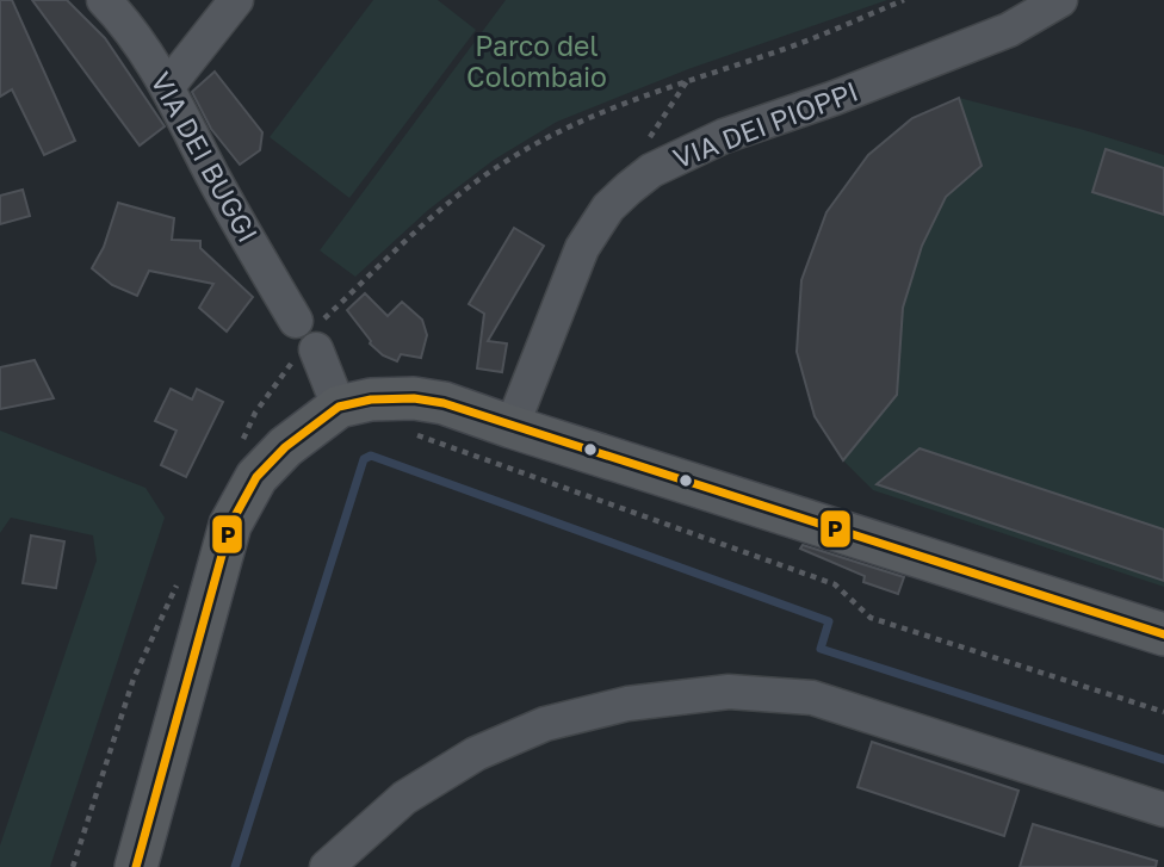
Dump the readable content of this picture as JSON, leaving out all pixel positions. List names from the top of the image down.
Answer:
{
  "streets": {
    "street": ["VIA DEI PIOPPI", "VIA DEI BUGGI"]
  },
  "parks": ["Parco del Colombaio"],
  "lines": ["transit line P"]
}
